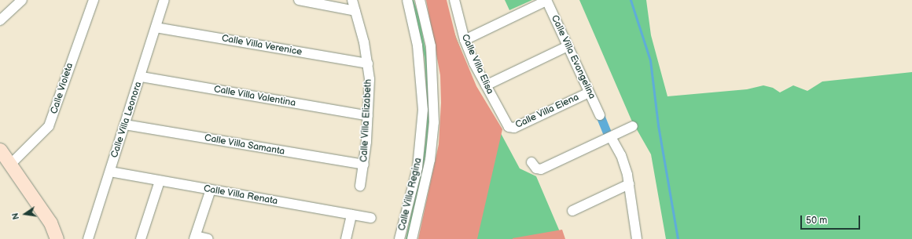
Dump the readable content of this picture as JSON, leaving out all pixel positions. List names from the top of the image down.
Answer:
{
  "streets": {
    "street": [
      "Calle Villa Verenice",
      "Calle Villa Evangelina",
      "Calle Villa Elisa",
      "Calle Violeta",
      "Calle Villa Valentina",
      "Calle Villa Elena",
      "Calle Villa Leonora",
      "Calle Villa Elizabeth",
      "Calle Villa Samanta",
      "Calle Villa Regina",
      "Calle Villa Renata"
    ]
  },
  "crossings": [
    ["Calle Villa Verenice", "Calle Villa Leonora"],
    ["Calle Villa Verenice", "Calle Villa Elizabeth"],
    ["Calle Villa Evangelina", "Calle Villa Elena"],
    ["Calle Villa Elisa", "Calle Villa Elena"],
    ["Calle Villa Valentina", "Calle Villa Leonora"],
    ["Calle Villa Valentina", "Calle Villa Elizabeth"],
    ["Calle Villa Leonora", "Calle Villa Samanta"],
    ["Calle Villa Leonora", "Calle Villa Renata"],
    ["Calle Villa Elizabeth", "Calle Villa Samanta"]
  ],
  "scale_bar": "50 m",
  "north": "left"
}
